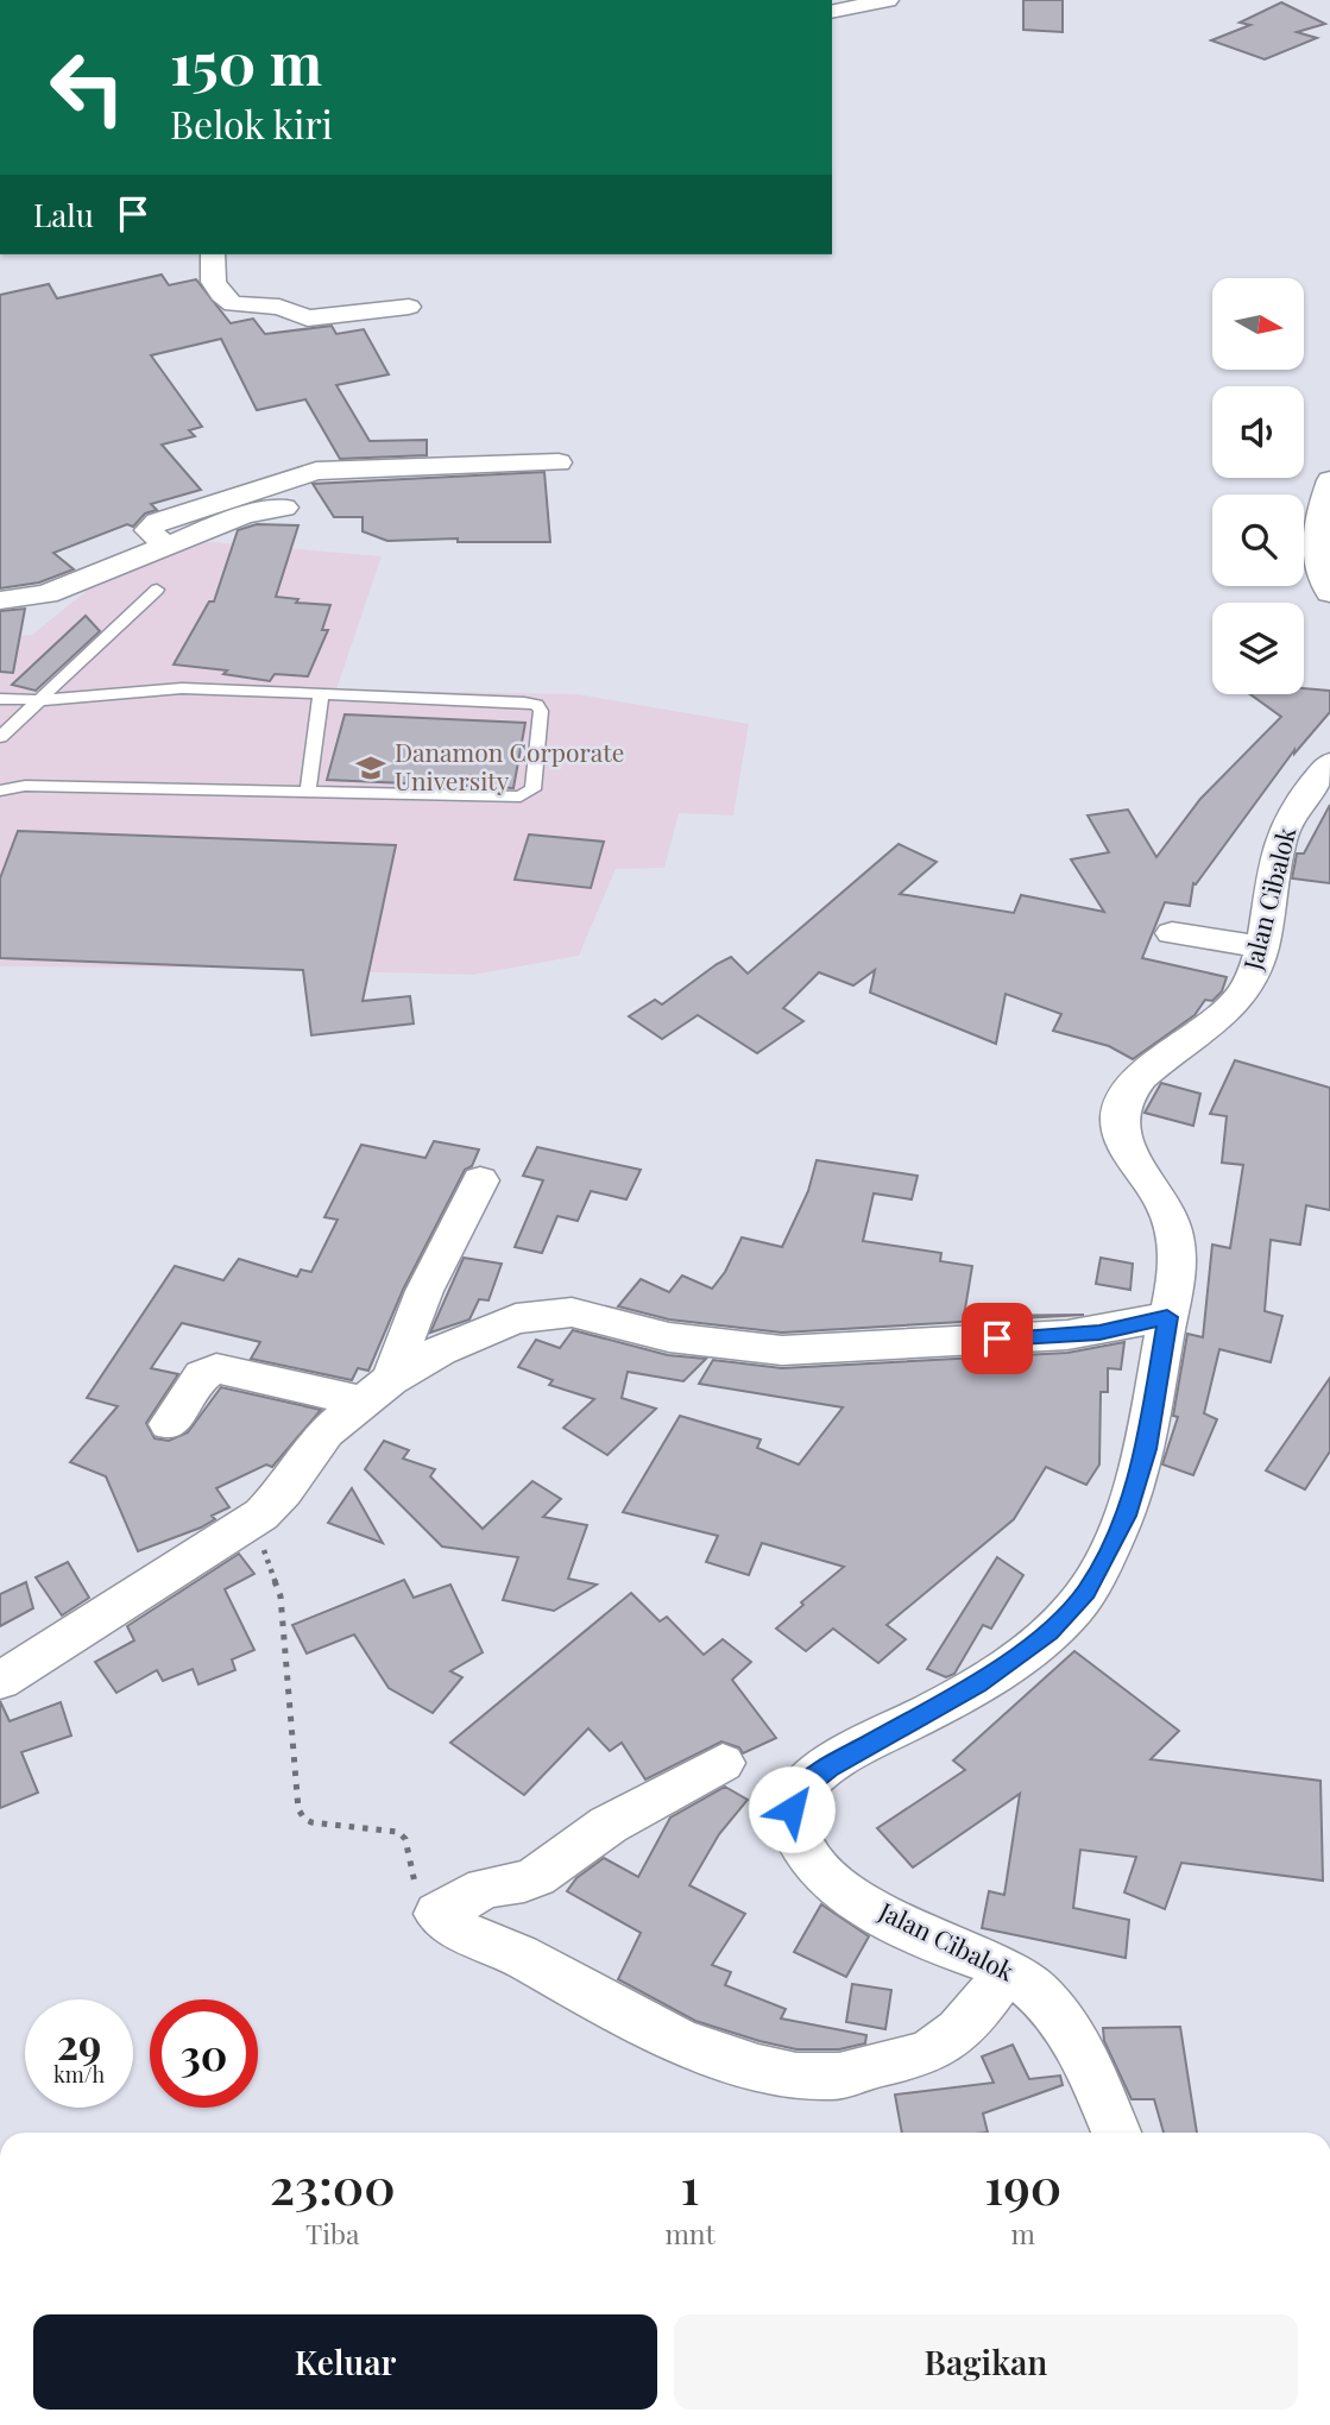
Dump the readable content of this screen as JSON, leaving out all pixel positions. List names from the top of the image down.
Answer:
{
  "streets": {
    "street": ["Jalan Cibalok"]
  },
  "places": {
    "school or university": ["Danamon Corporate University"]
  },
  "north": "right",
  "page": {
    "turn": ["150 m", "Belok kiri"],
    "then": "Lalu",
    "speed": "29 km/h",
    "limit": "30",
    "eta": [
      "23:00",
      "Tiba",
      "1",
      "mnt",
      "190",
      "m"
    ],
    "buttons": ["Keluar", "Bagikan"]
  }
}
